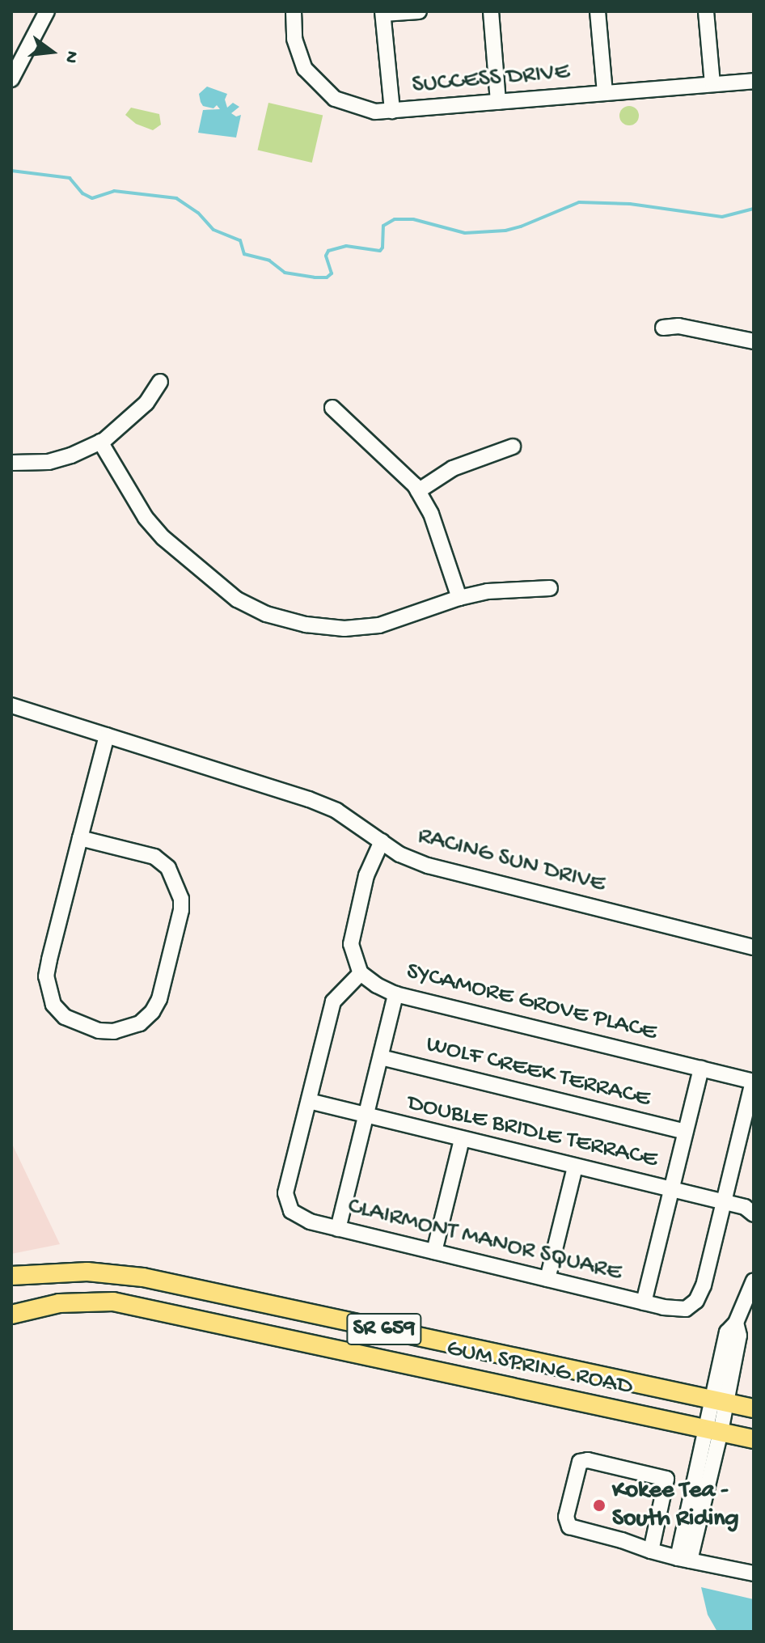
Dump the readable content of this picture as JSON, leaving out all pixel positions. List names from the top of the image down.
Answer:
{
  "streets": {
    "main road": ["SR 659", "GUM SPRING ROAD"],
    "street": [
      "SUCCESS DRIVE",
      "RACING SUN DRIVE",
      "SYCAMORE GROVE PLACE",
      "WOLF CREEK TERRACE",
      "DOUBLE BRIDLE TERRACE",
      "CLAIRMONT MANOR SQUARE"
    ]
  },
  "crossings": [
    ["SYCAMORE GROVE PLACE", "CLAIRMONT MANOR SQUARE"],
    ["DOUBLE BRIDLE TERRACE", "CLAIRMONT MANOR SQUARE"]
  ],
  "places": ["Kokee Tea - South Riding"],
  "north": "right"
}
